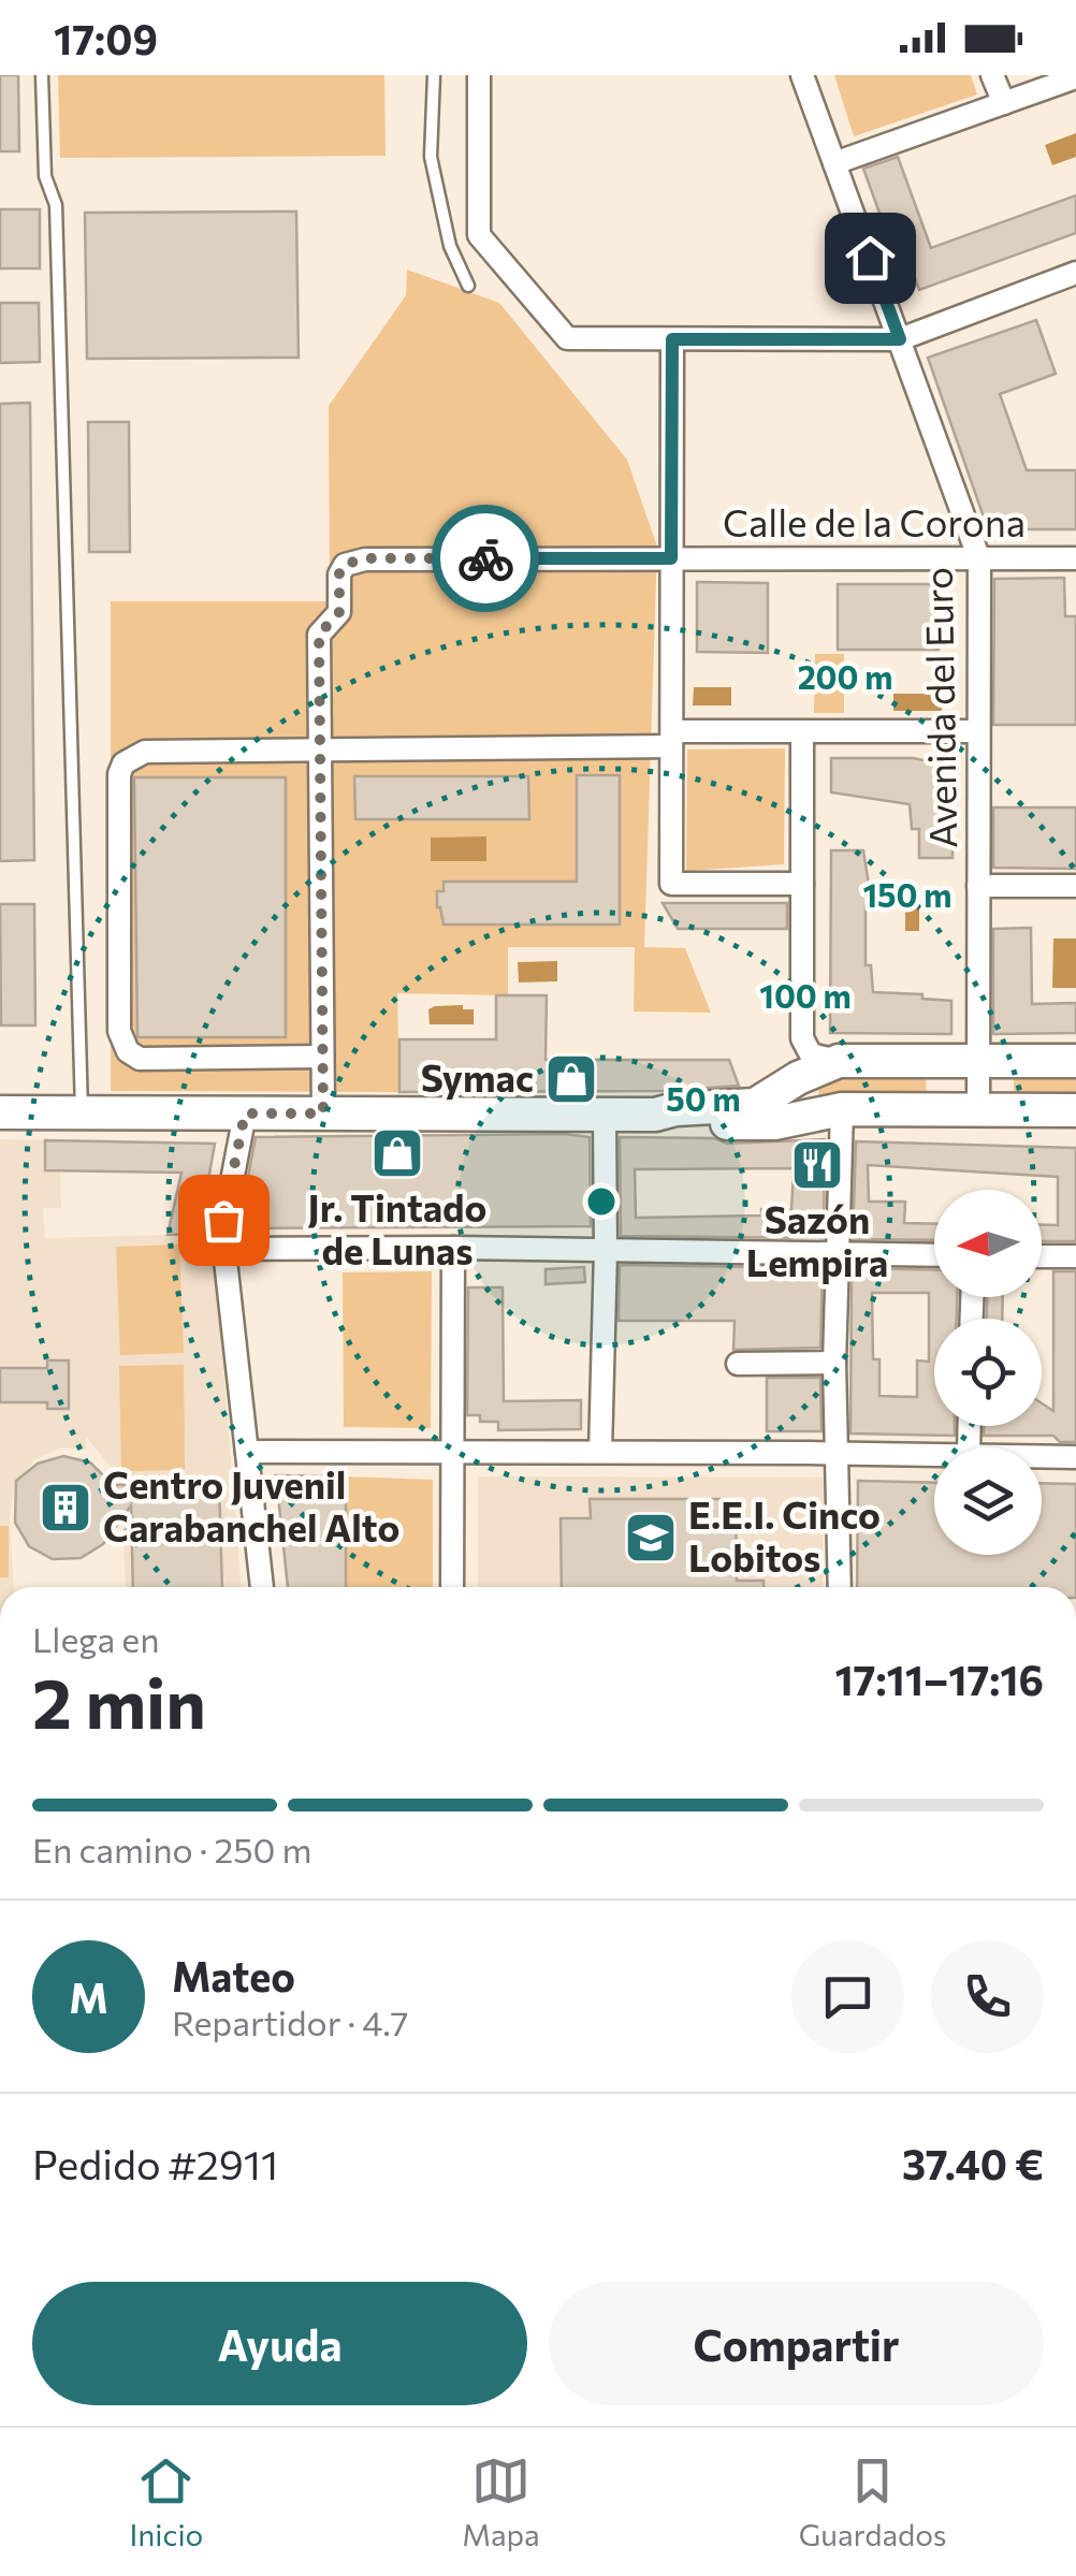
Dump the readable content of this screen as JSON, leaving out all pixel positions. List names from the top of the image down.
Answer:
{
  "streets": {
    "street": ["Calle de la Corona", "Avenida del Euro"]
  },
  "crossings": [
    ["Calle de la Corona", "Avenida del Euro"]
  ],
  "places": {
    "shop": ["Symac", "Jr. Tintado de Lunas"],
    "restaurant": ["Sazón Lempira"],
    "building": ["Centro Juvenil Carabanchel Alto"],
    "school or university": ["E.E.I. Cinco Lobitos"]
  },
  "north": "left",
  "page": {
    "status": "17:09",
    "heading": ["2 min", "Llega en", "17:11–17:16"],
    "panel": [
      "Mateo",
      "Repartidor · 4.7",
      "Pedido #2911",
      "37.40 €"
    ],
    "bar": "En camino · 250 m",
    "round": "M",
    "buttons": ["Ayuda", "Compartir"],
    "tabs": ["Inicio", "Mapa", "Guardados"]
  },
  "rings": [
    "200 m",
    "150 m",
    "100 m",
    "50 m"
  ]
}
